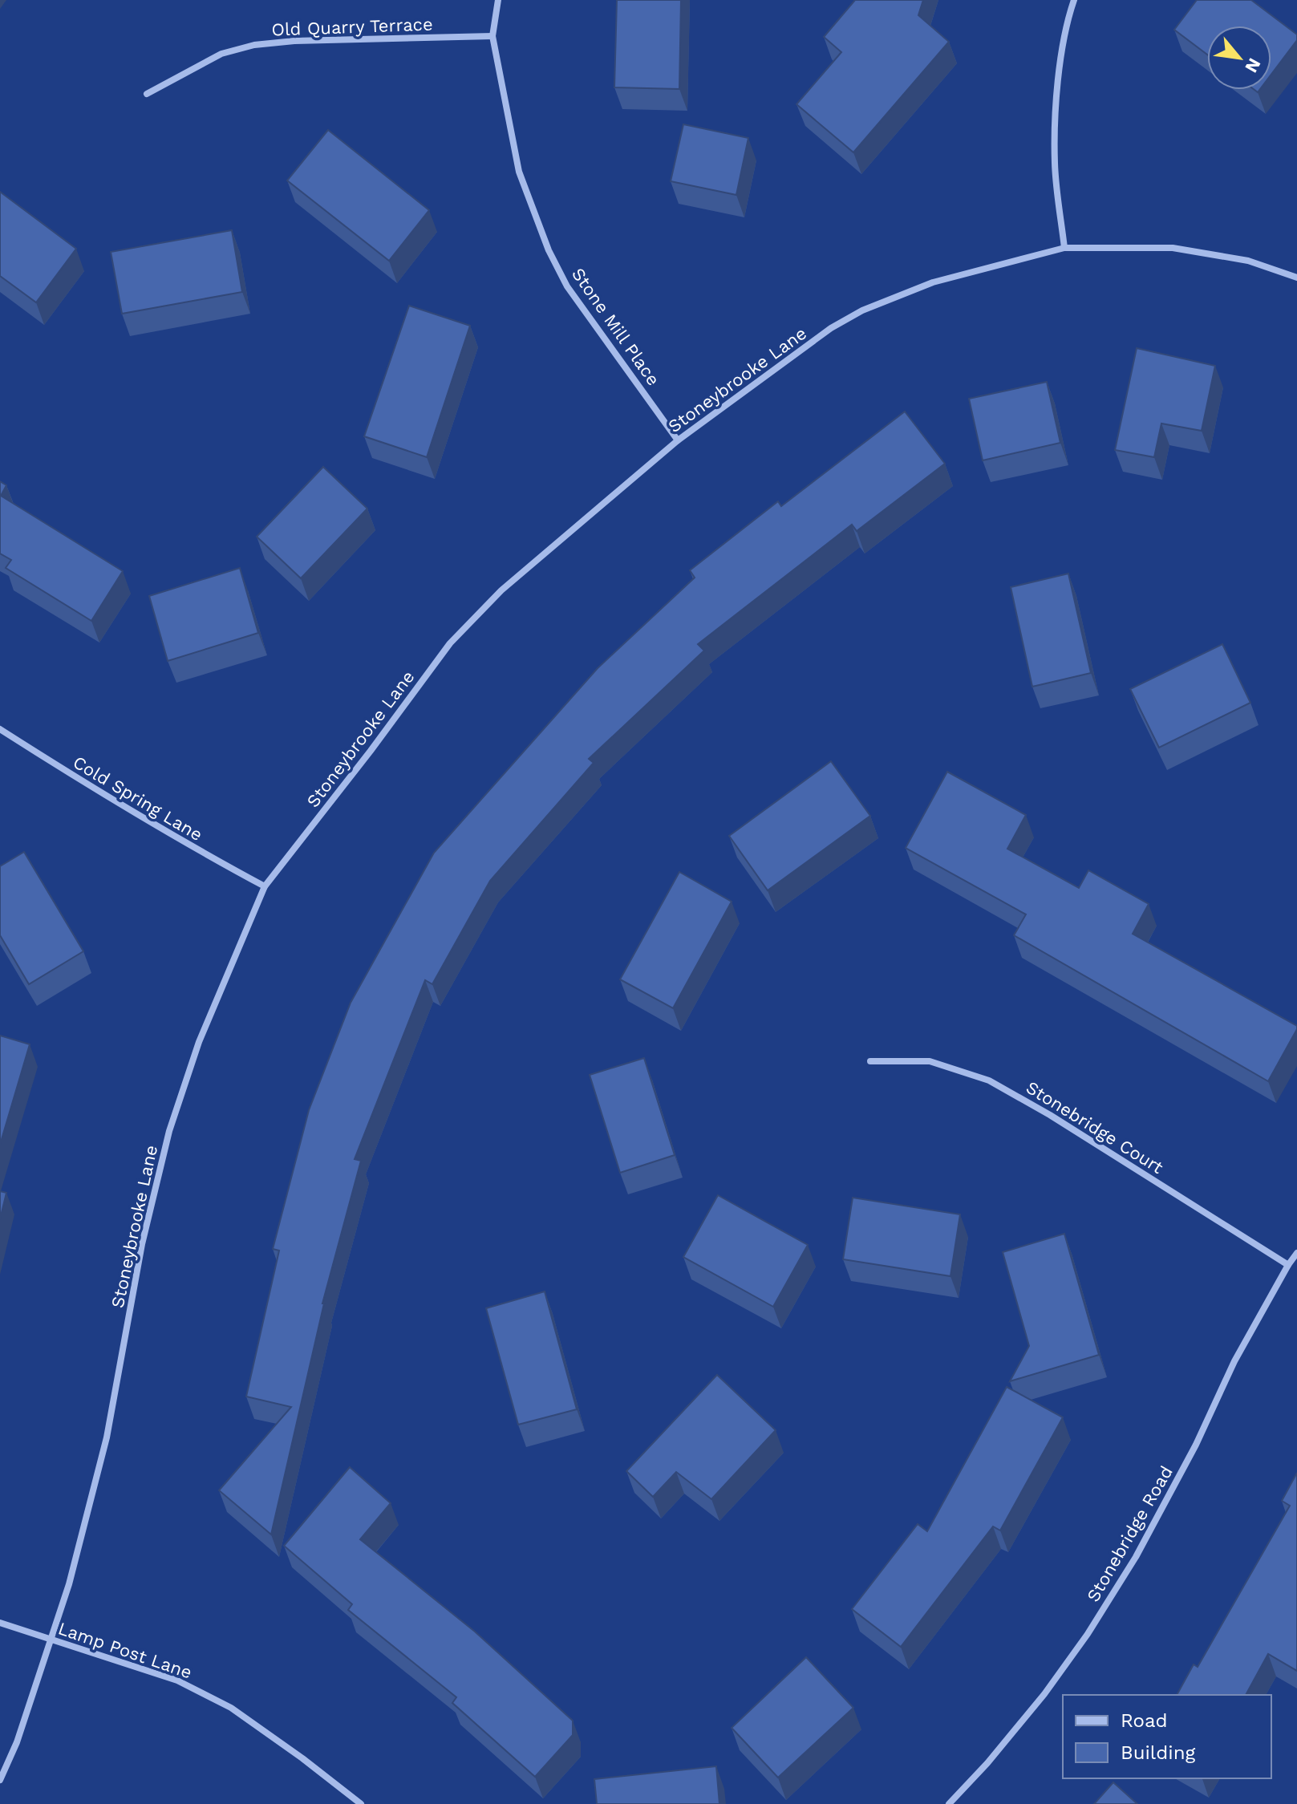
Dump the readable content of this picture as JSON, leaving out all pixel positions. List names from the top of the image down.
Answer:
{
  "streets": {
    "street": [
      "Old Quarry Terrace",
      "Stone Mill Place",
      "Stoneybrooke Lane",
      "Cold Spring Lane",
      "Stonebridge Court",
      "Stonebridge Road",
      "Lamp Post Lane"
    ]
  },
  "crossings": [
    ["Old Quarry Terrace", "Stone Mill Place"],
    ["Stone Mill Place", "Stoneybrooke Lane"],
    ["Stoneybrooke Lane", "Cold Spring Lane"],
    ["Stoneybrooke Lane", "Lamp Post Lane"],
    ["Stonebridge Court", "Stonebridge Road"]
  ],
  "legend": ["Road", "Building"],
  "north": "bottom right"
}
